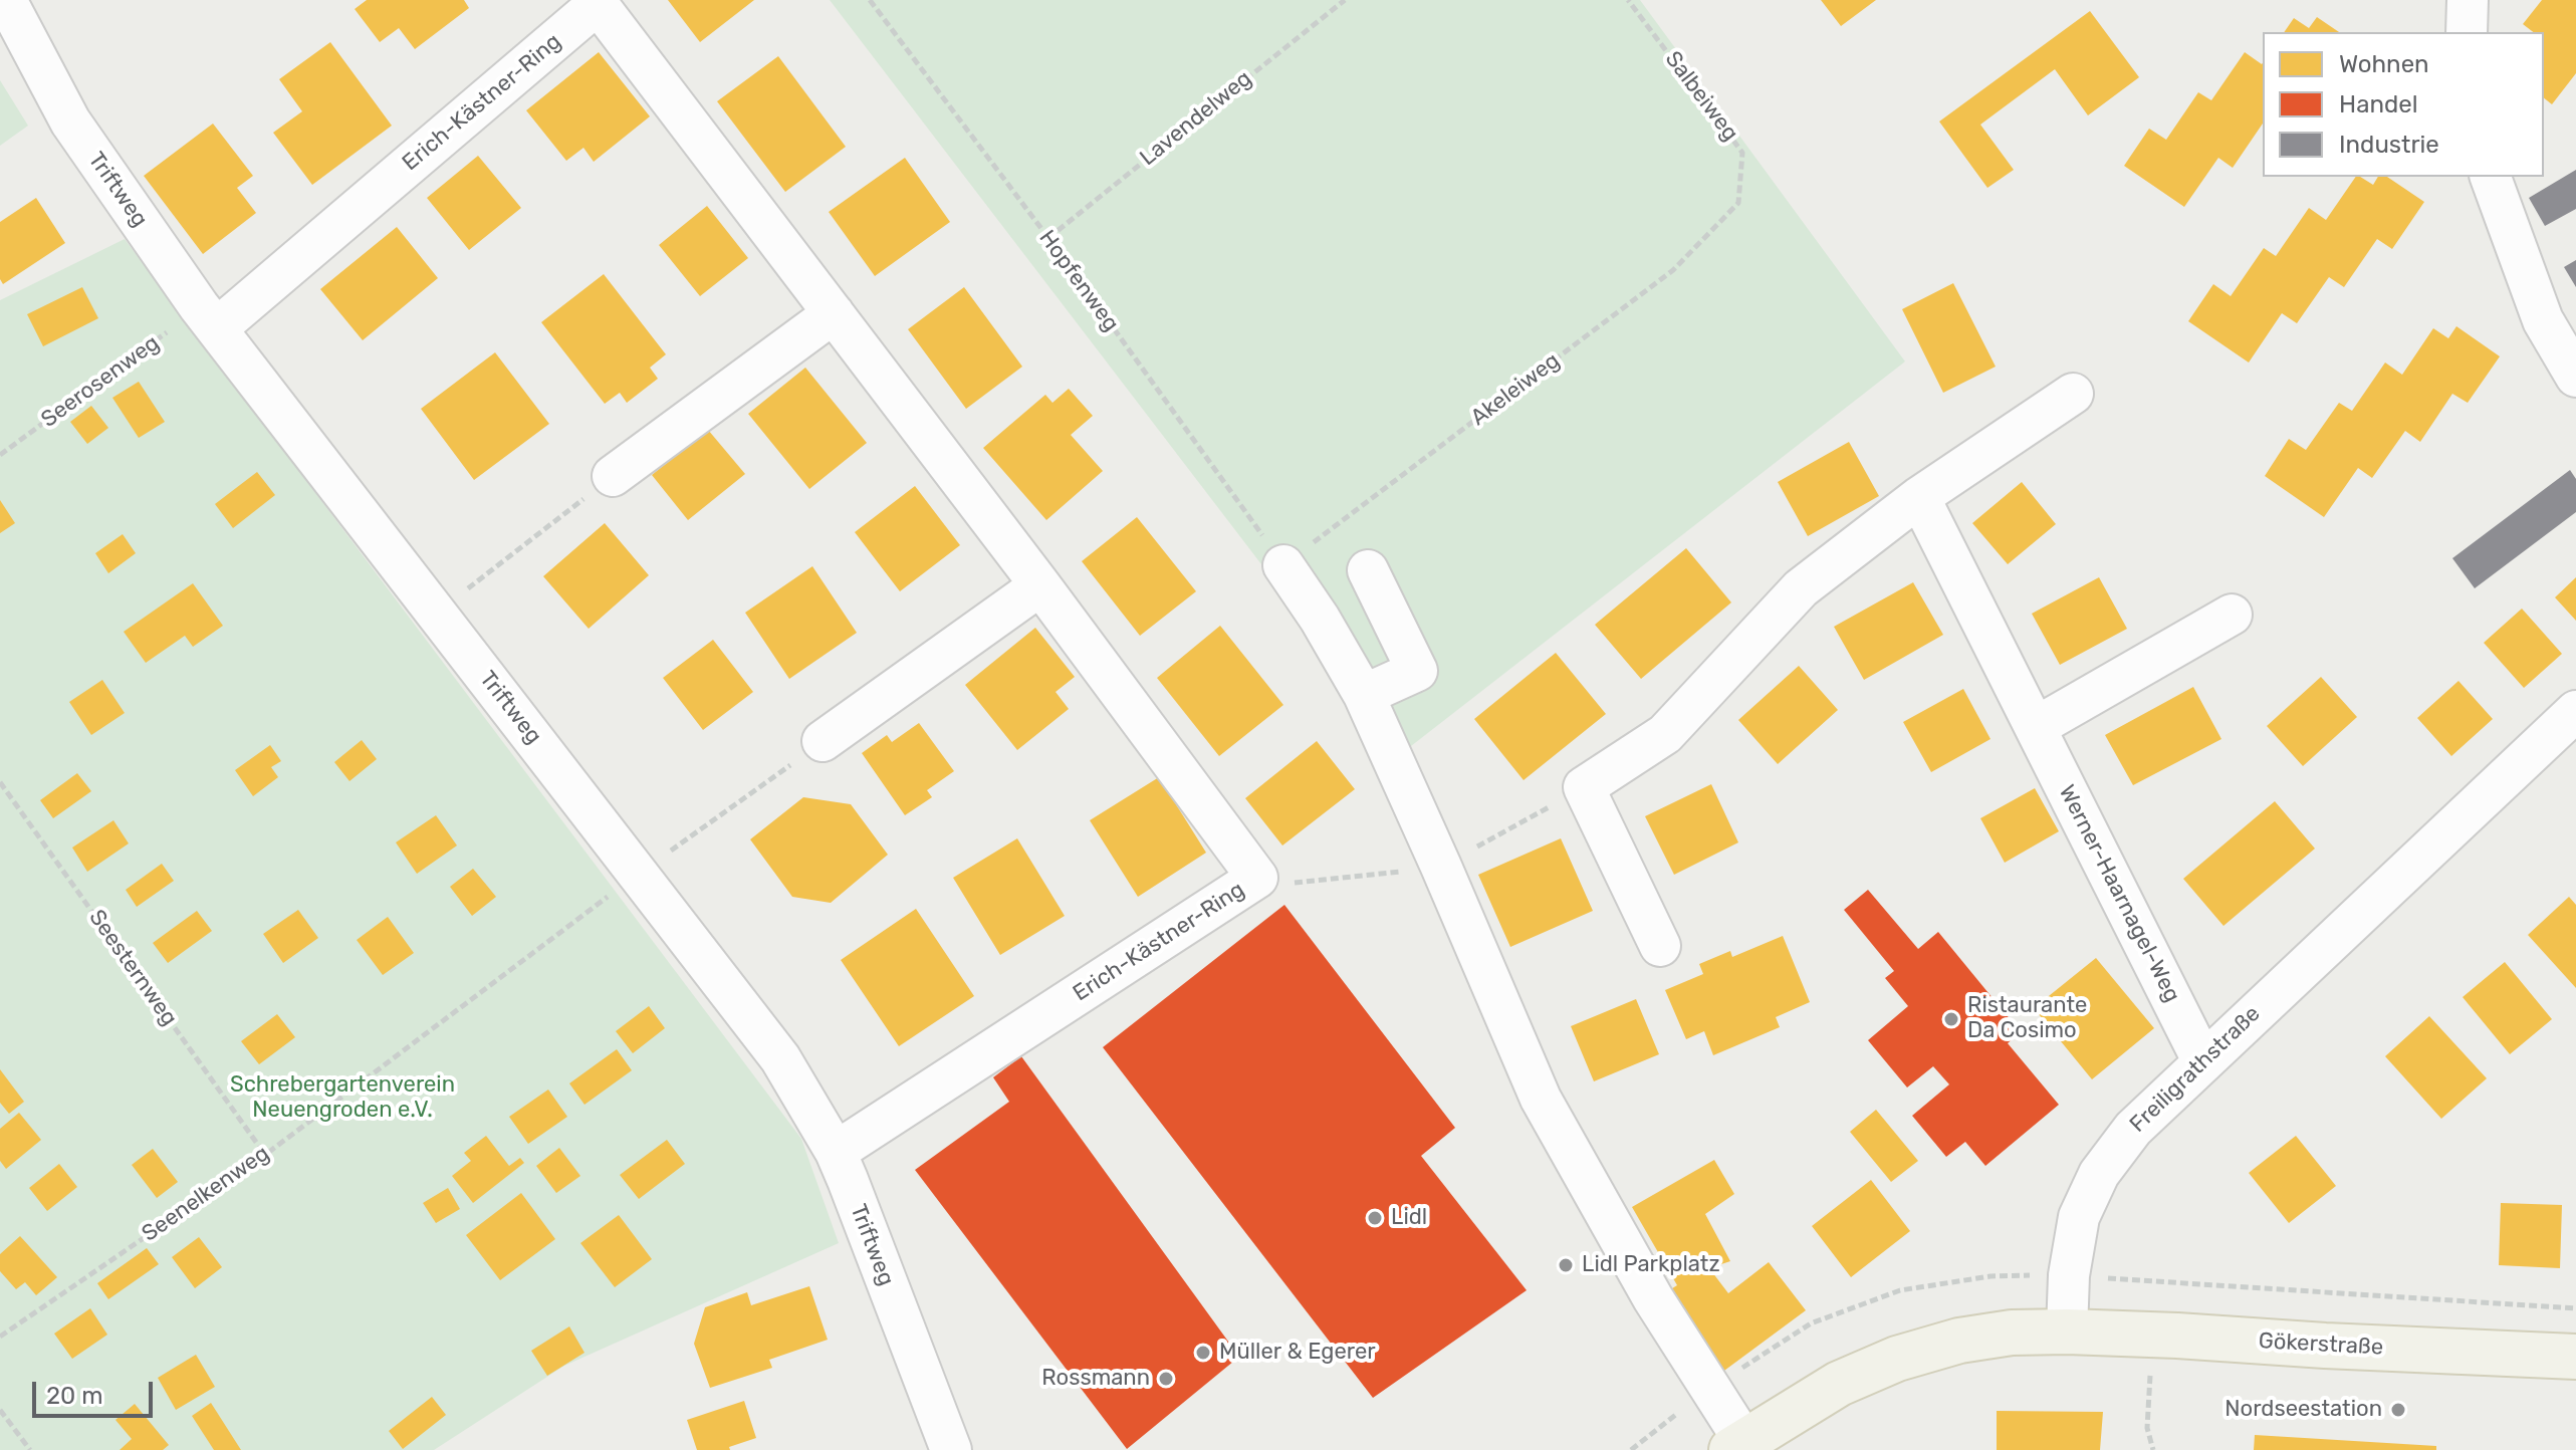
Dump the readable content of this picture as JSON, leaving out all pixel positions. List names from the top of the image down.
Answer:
{
  "streets": {
    "main road": ["Gökerstraße"],
    "street": [
      "Erich-Kästner-Ring",
      "Triftweg",
      "Werner-Haarnagel-Weg",
      "Freiligrathstraße"
    ],
    "path": [
      "Salbeiweg",
      "Lavendelweg",
      "Hopfenweg",
      "Seerosenweg",
      "Akeleiweg",
      "Seesternweg",
      "Seenelkenweg"
    ]
  },
  "crossings": [
    ["Salbeiweg", "Akeleiweg"],
    ["Erich-Kästner-Ring", "Triftweg"],
    ["Erich-Kästner-Ring", "Seerosenweg"],
    ["Lavendelweg", "Hopfenweg"],
    ["Triftweg", "Seerosenweg"],
    ["Triftweg", "Seenelkenweg"],
    ["Hopfenweg", "Akeleiweg"],
    ["Werner-Haarnagel-Weg", "Freiligrathstraße"],
    ["Seesternweg", "Seenelkenweg"],
    ["Freiligrathstraße", "Gökerstraße"]
  ],
  "parks": ["Schrebergartenverein Neuengroden e.V."],
  "places": [
    "Ristaurante Da Cosimo",
    "Lidl",
    "Lidl Parkplatz",
    "Müller & Egerer",
    "Rossmann",
    "Nordseestation"
  ],
  "legend": ["Wohnen", "Handel", "Industrie"],
  "scale_bar": "20 m"
}
